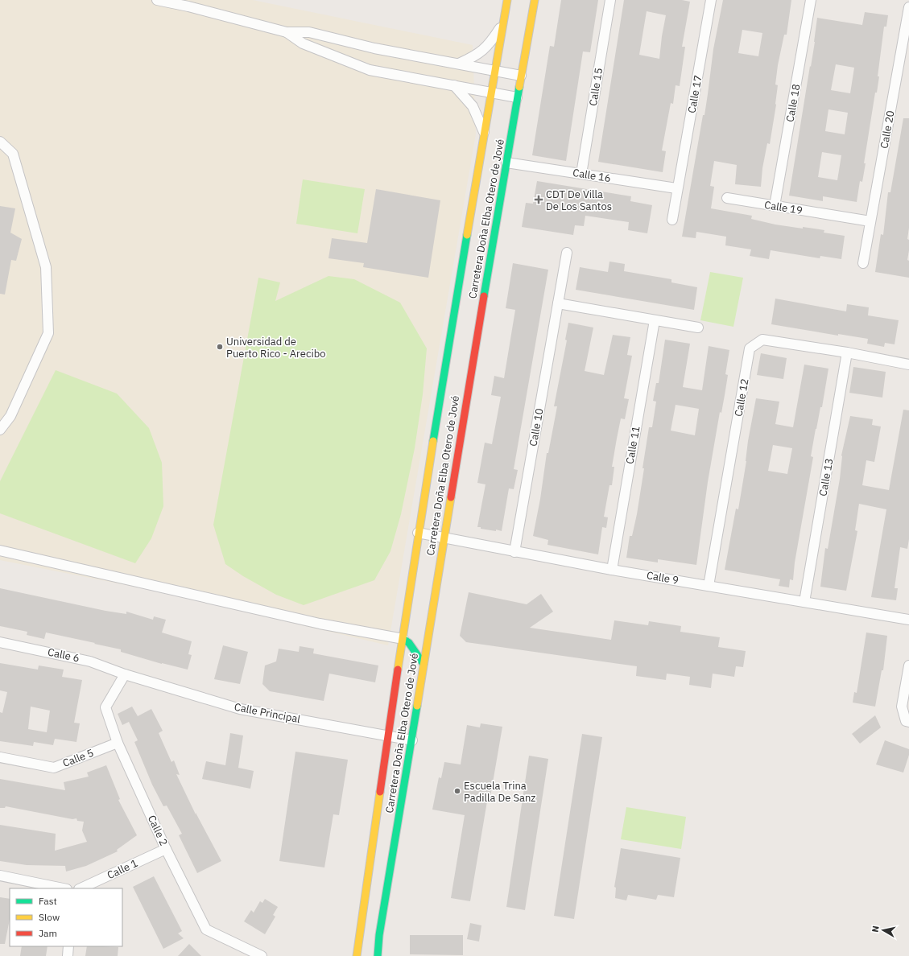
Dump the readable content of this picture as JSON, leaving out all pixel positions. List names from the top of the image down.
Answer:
{
  "streets": {
    "street": [
      "Calle 15",
      "Calle 17",
      "Calle 18",
      "Calle 20",
      "Calle 16",
      "Calle 19",
      "Carretera Doña Elba Otero de Jové",
      "Calle 12",
      "Calle 10",
      "Calle 11",
      "Calle 13",
      "Calle 9",
      "Calle 6",
      "Calle Principal",
      "Calle 5",
      "Calle 2",
      "Calle 1"
    ]
  },
  "crossings": [
    ["Calle 15", "Calle 16"],
    ["Calle 17", "Calle 16"],
    ["Calle 18", "Calle 19"],
    ["Calle 20", "Calle 19"],
    ["Calle 16", "Carretera Doña Elba Otero de Jové"],
    ["Carretera Doña Elba Otero de Jové", "Calle 9"],
    ["Carretera Doña Elba Otero de Jové", "Calle Principal"],
    ["Calle 12", "Calle 13"],
    ["Calle 12", "Calle 9"],
    ["Calle 10", "Calle 9"],
    ["Calle 11", "Calle 9"],
    ["Calle 13", "Calle 9"],
    ["Calle 6", "Calle Principal"],
    ["Calle 6", "Calle 2"],
    ["Calle Principal", "Calle 2"],
    ["Calle 5", "Calle 2"],
    ["Calle 2", "Calle 1"]
  ],
  "places": {
    "health": ["CDT De Villa De Los Santos"],
    "other": ["Universidad de Puerto Rico - Arecibo", "Escuela Trina Padilla De Sanz"]
  },
  "legend": ["Fast", "Slow", "Jam"],
  "north": "left"
}
